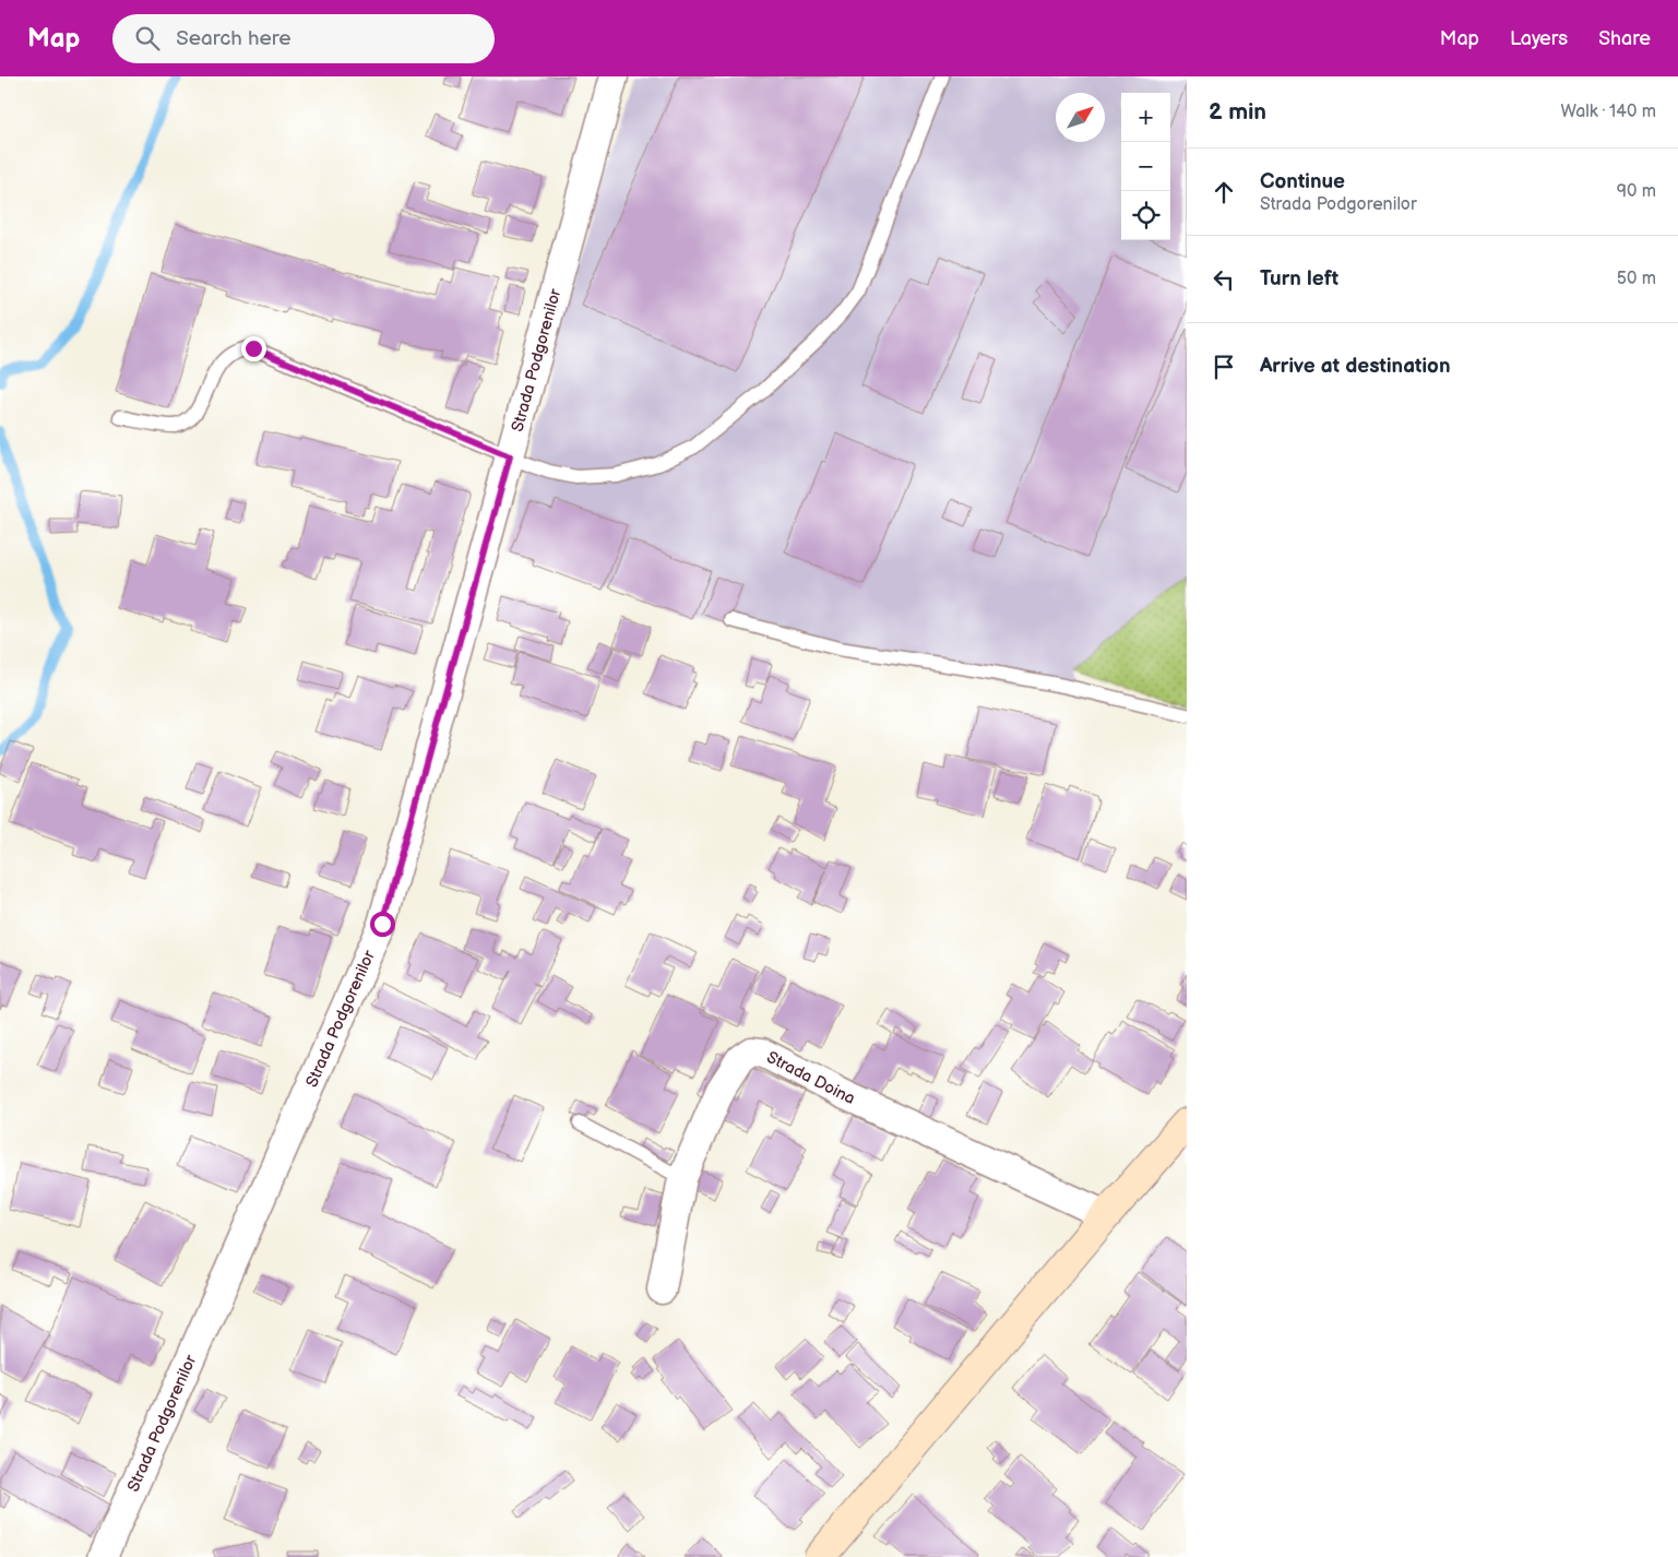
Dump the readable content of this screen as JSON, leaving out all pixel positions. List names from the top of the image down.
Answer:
{
  "streets": {
    "street": ["Strada Podgorenilor", "Strada Doina"]
  },
  "north": "top right",
  "page": {
    "header": "Map",
    "search": "Search here",
    "nav": ["Map", "Layers", "Share"],
    "heading": ["2 min", "Walk · 140 m"],
    "map_buttons": ["+", "−"],
    "list": [
      ["Continue", "Strada Podgorenilor", "90 m"],
      ["Turn left", "50 m"],
      "Arrive at destination"
    ]
  }
}
